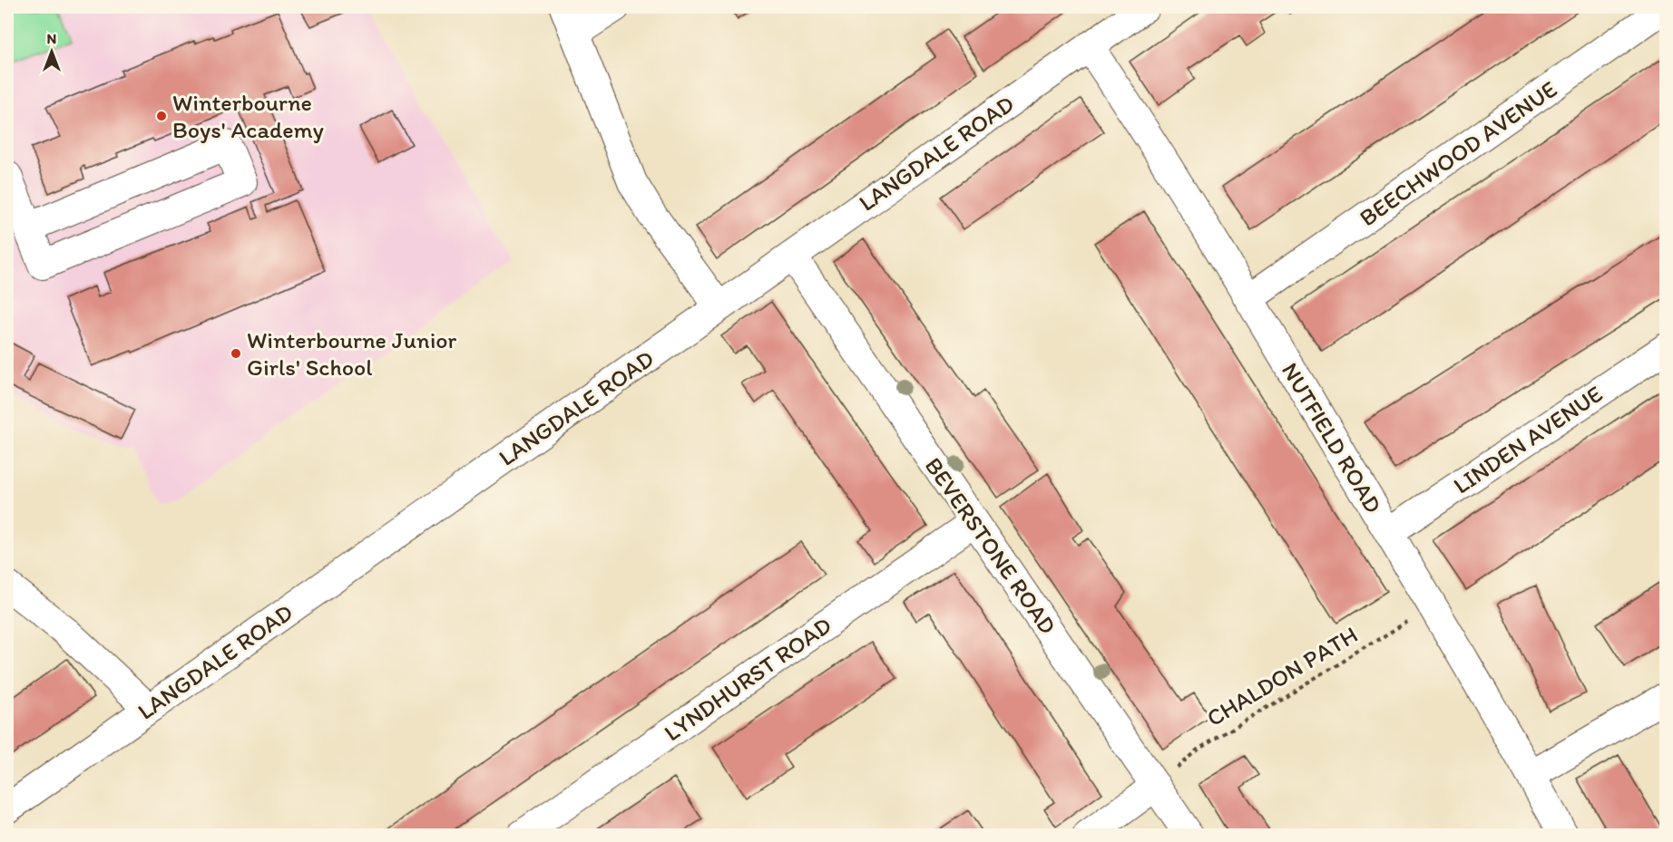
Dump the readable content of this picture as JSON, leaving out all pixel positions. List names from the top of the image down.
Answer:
{
  "streets": {
    "street": [
      "LANGDALE ROAD",
      "BEECHWOOD AVENUE",
      "NUTFIELD ROAD",
      "LINDEN AVENUE",
      "BEVERSTONE ROAD",
      "LYNDHURST ROAD"
    ],
    "path": ["CHALDON PATH"]
  },
  "crossings": [
    ["LANGDALE ROAD", "NUTFIELD ROAD"],
    ["LANGDALE ROAD", "BEVERSTONE ROAD"],
    ["BEECHWOOD AVENUE", "NUTFIELD ROAD"],
    ["NUTFIELD ROAD", "LINDEN AVENUE"],
    ["NUTFIELD ROAD", "CHALDON PATH"],
    ["BEVERSTONE ROAD", "CHALDON PATH"],
    ["BEVERSTONE ROAD", "LYNDHURST ROAD"]
  ],
  "places": ["Winterbourne Boys' Academy", "Winterbourne Junior Girls' School"],
  "north": "top"
}
